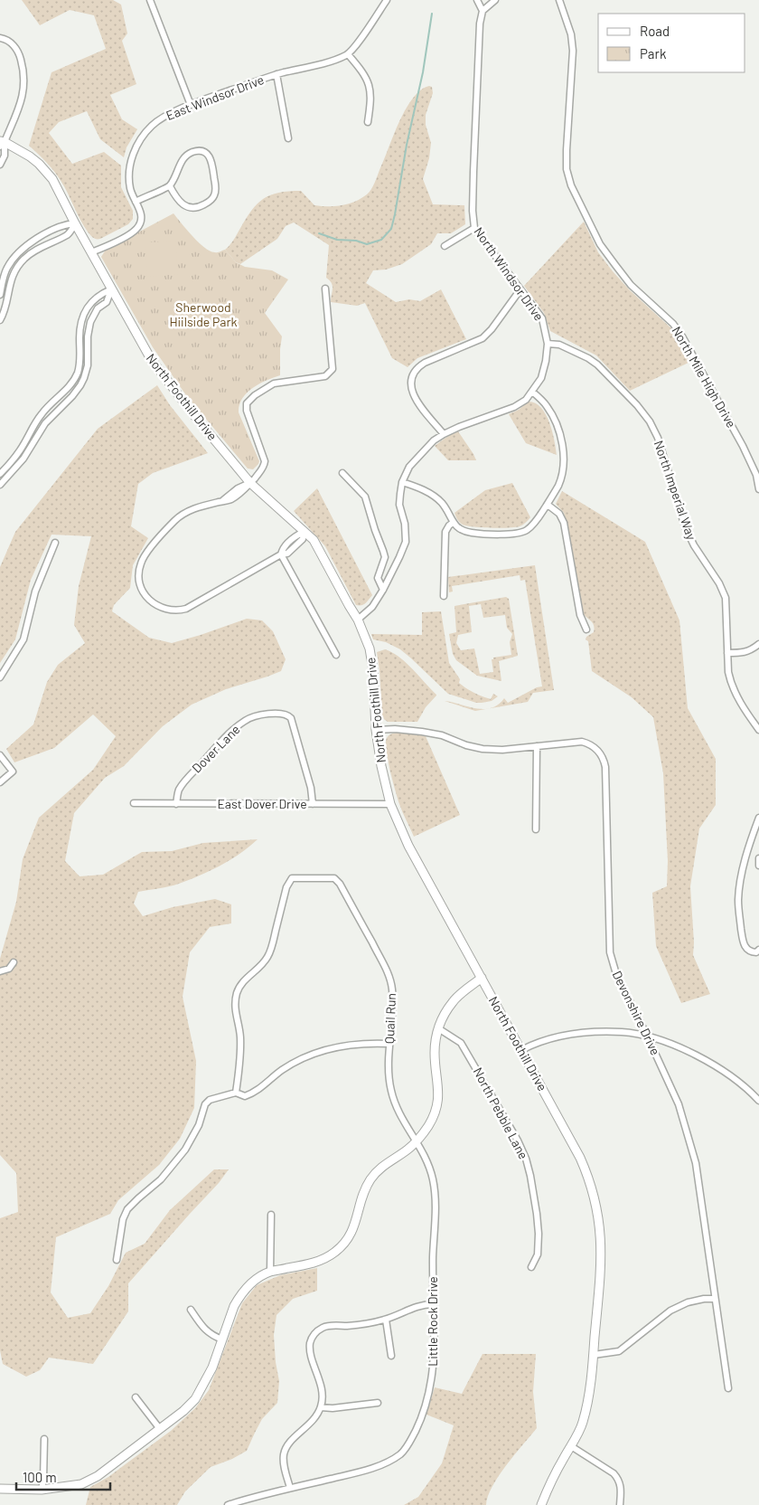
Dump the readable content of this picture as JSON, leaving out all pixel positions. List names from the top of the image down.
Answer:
{
  "streets": {
    "street": [
      "East Windsor Drive",
      "North Windsor Drive",
      "North Mile High Drive",
      "North Foothill Drive",
      "North Imperial Way",
      "Dover Lane",
      "East Dover Drive",
      "Devonshire Drive",
      "Quail Run",
      "North Pebble Lane",
      "Little Rock Drive"
    ]
  },
  "crossings": [
    ["East Windsor Drive", "North Foothill Drive"],
    ["North Windsor Drive", "North Foothill Drive"],
    ["North Windsor Drive", "North Imperial Way"],
    ["North Foothill Drive", "East Dover Drive"],
    ["North Foothill Drive", "Devonshire Drive"],
    ["Dover Lane", "East Dover Drive"],
    ["Quail Run", "Little Rock Drive"]
  ],
  "parks": ["Sherwood Hiilside Park"],
  "legend": ["Road", "Park"],
  "scale_bar": "100 m"
}
